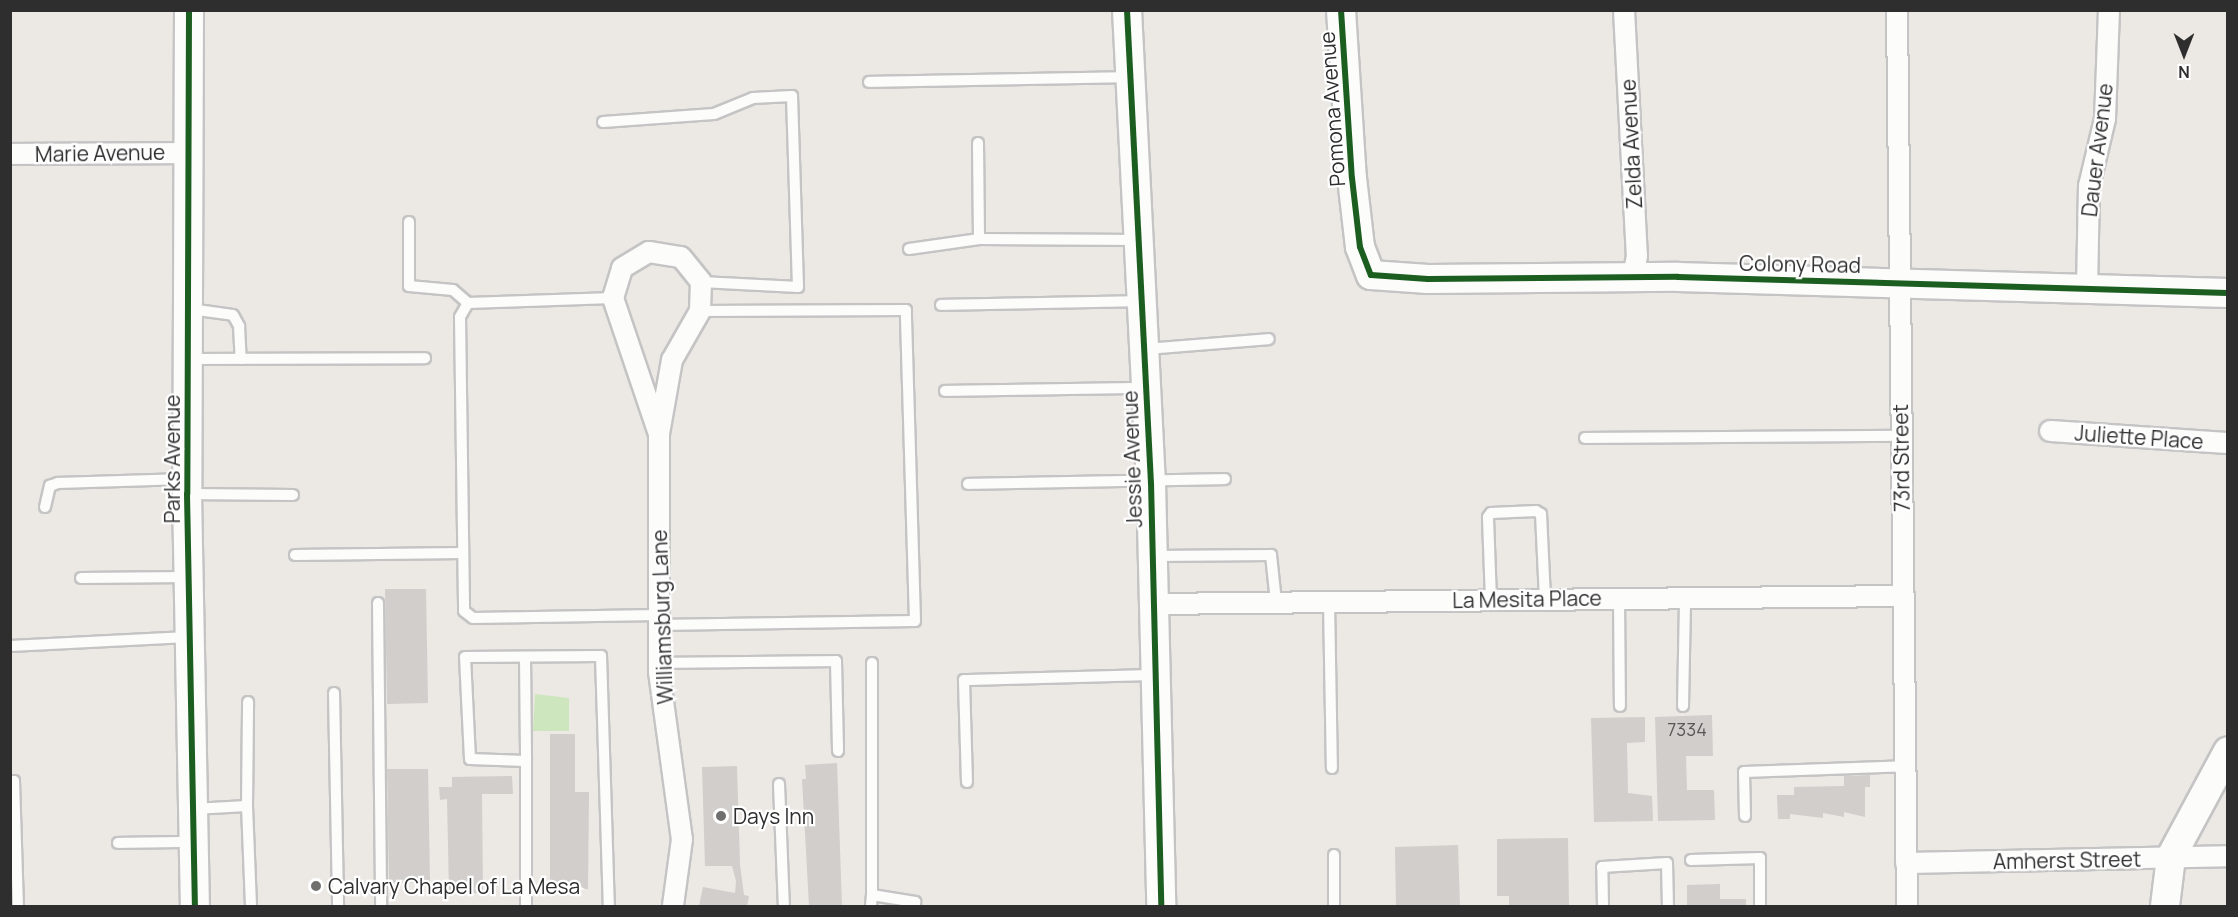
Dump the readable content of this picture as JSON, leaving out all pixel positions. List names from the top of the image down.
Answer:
{
  "streets": {
    "street": [
      "Pomona Avenue",
      "Zelda Avenue",
      "Dauer Avenue",
      "Marie Avenue",
      "Colony Road",
      "Juliette Place",
      "73rd Street",
      "Parks Avenue",
      "Jessie Avenue",
      "La Mesita Place",
      "Williamsburg Lane",
      "Amherst Street"
    ]
  },
  "crossings": [
    ["Pomona Avenue", "Colony Road"],
    ["Zelda Avenue", "Colony Road"],
    ["Dauer Avenue", "Colony Road"],
    ["Marie Avenue", "Parks Avenue"],
    ["Colony Road", "73rd Street"],
    ["73rd Street", "La Mesita Place"],
    ["73rd Street", "Amherst Street"],
    ["Jessie Avenue", "La Mesita Place"]
  ],
  "places": ["Days Inn", "Calvary Chapel of La Mesa"],
  "house_numbers": ["7334"],
  "north": "bottom"
}
